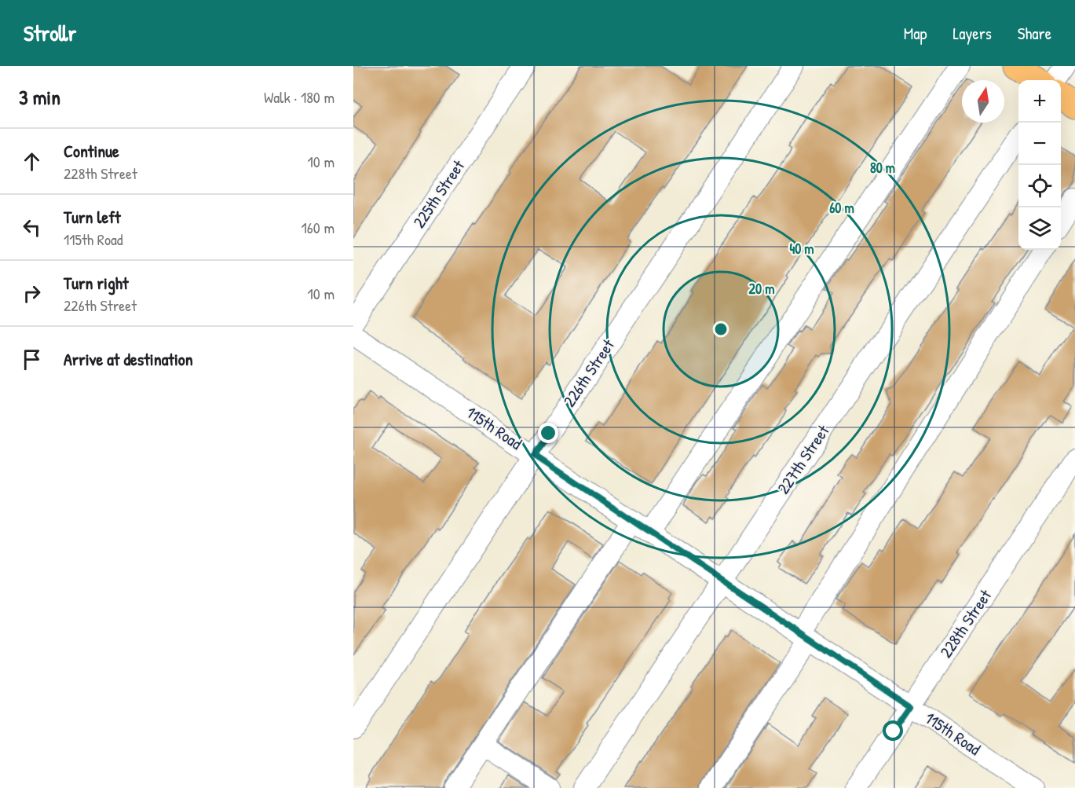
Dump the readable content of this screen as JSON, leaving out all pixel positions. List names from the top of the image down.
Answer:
{
  "streets": {
    "street": [
      "225th Street",
      "226th Street",
      "115th Road",
      "227th Street",
      "228th Street"
    ]
  },
  "crossings": [
    ["226th Street", "115th Road"],
    ["115th Road", "227th Street"],
    ["115th Road", "228th Street"]
  ],
  "north": "top",
  "page": {
    "header": "Strollr",
    "nav": ["Map", "Layers", "Share"],
    "heading": ["3 min", "Walk · 180 m"],
    "map_buttons": ["+", "−"],
    "list": [
      ["Continue", "228th Street", "10 m"],
      ["Turn left", "115th Road", "160 m"],
      ["Turn right", "226th Street", "10 m"],
      "Arrive at destination"
    ]
  },
  "rings": [
    "80 m",
    "60 m",
    "40 m",
    "20 m"
  ]
}
